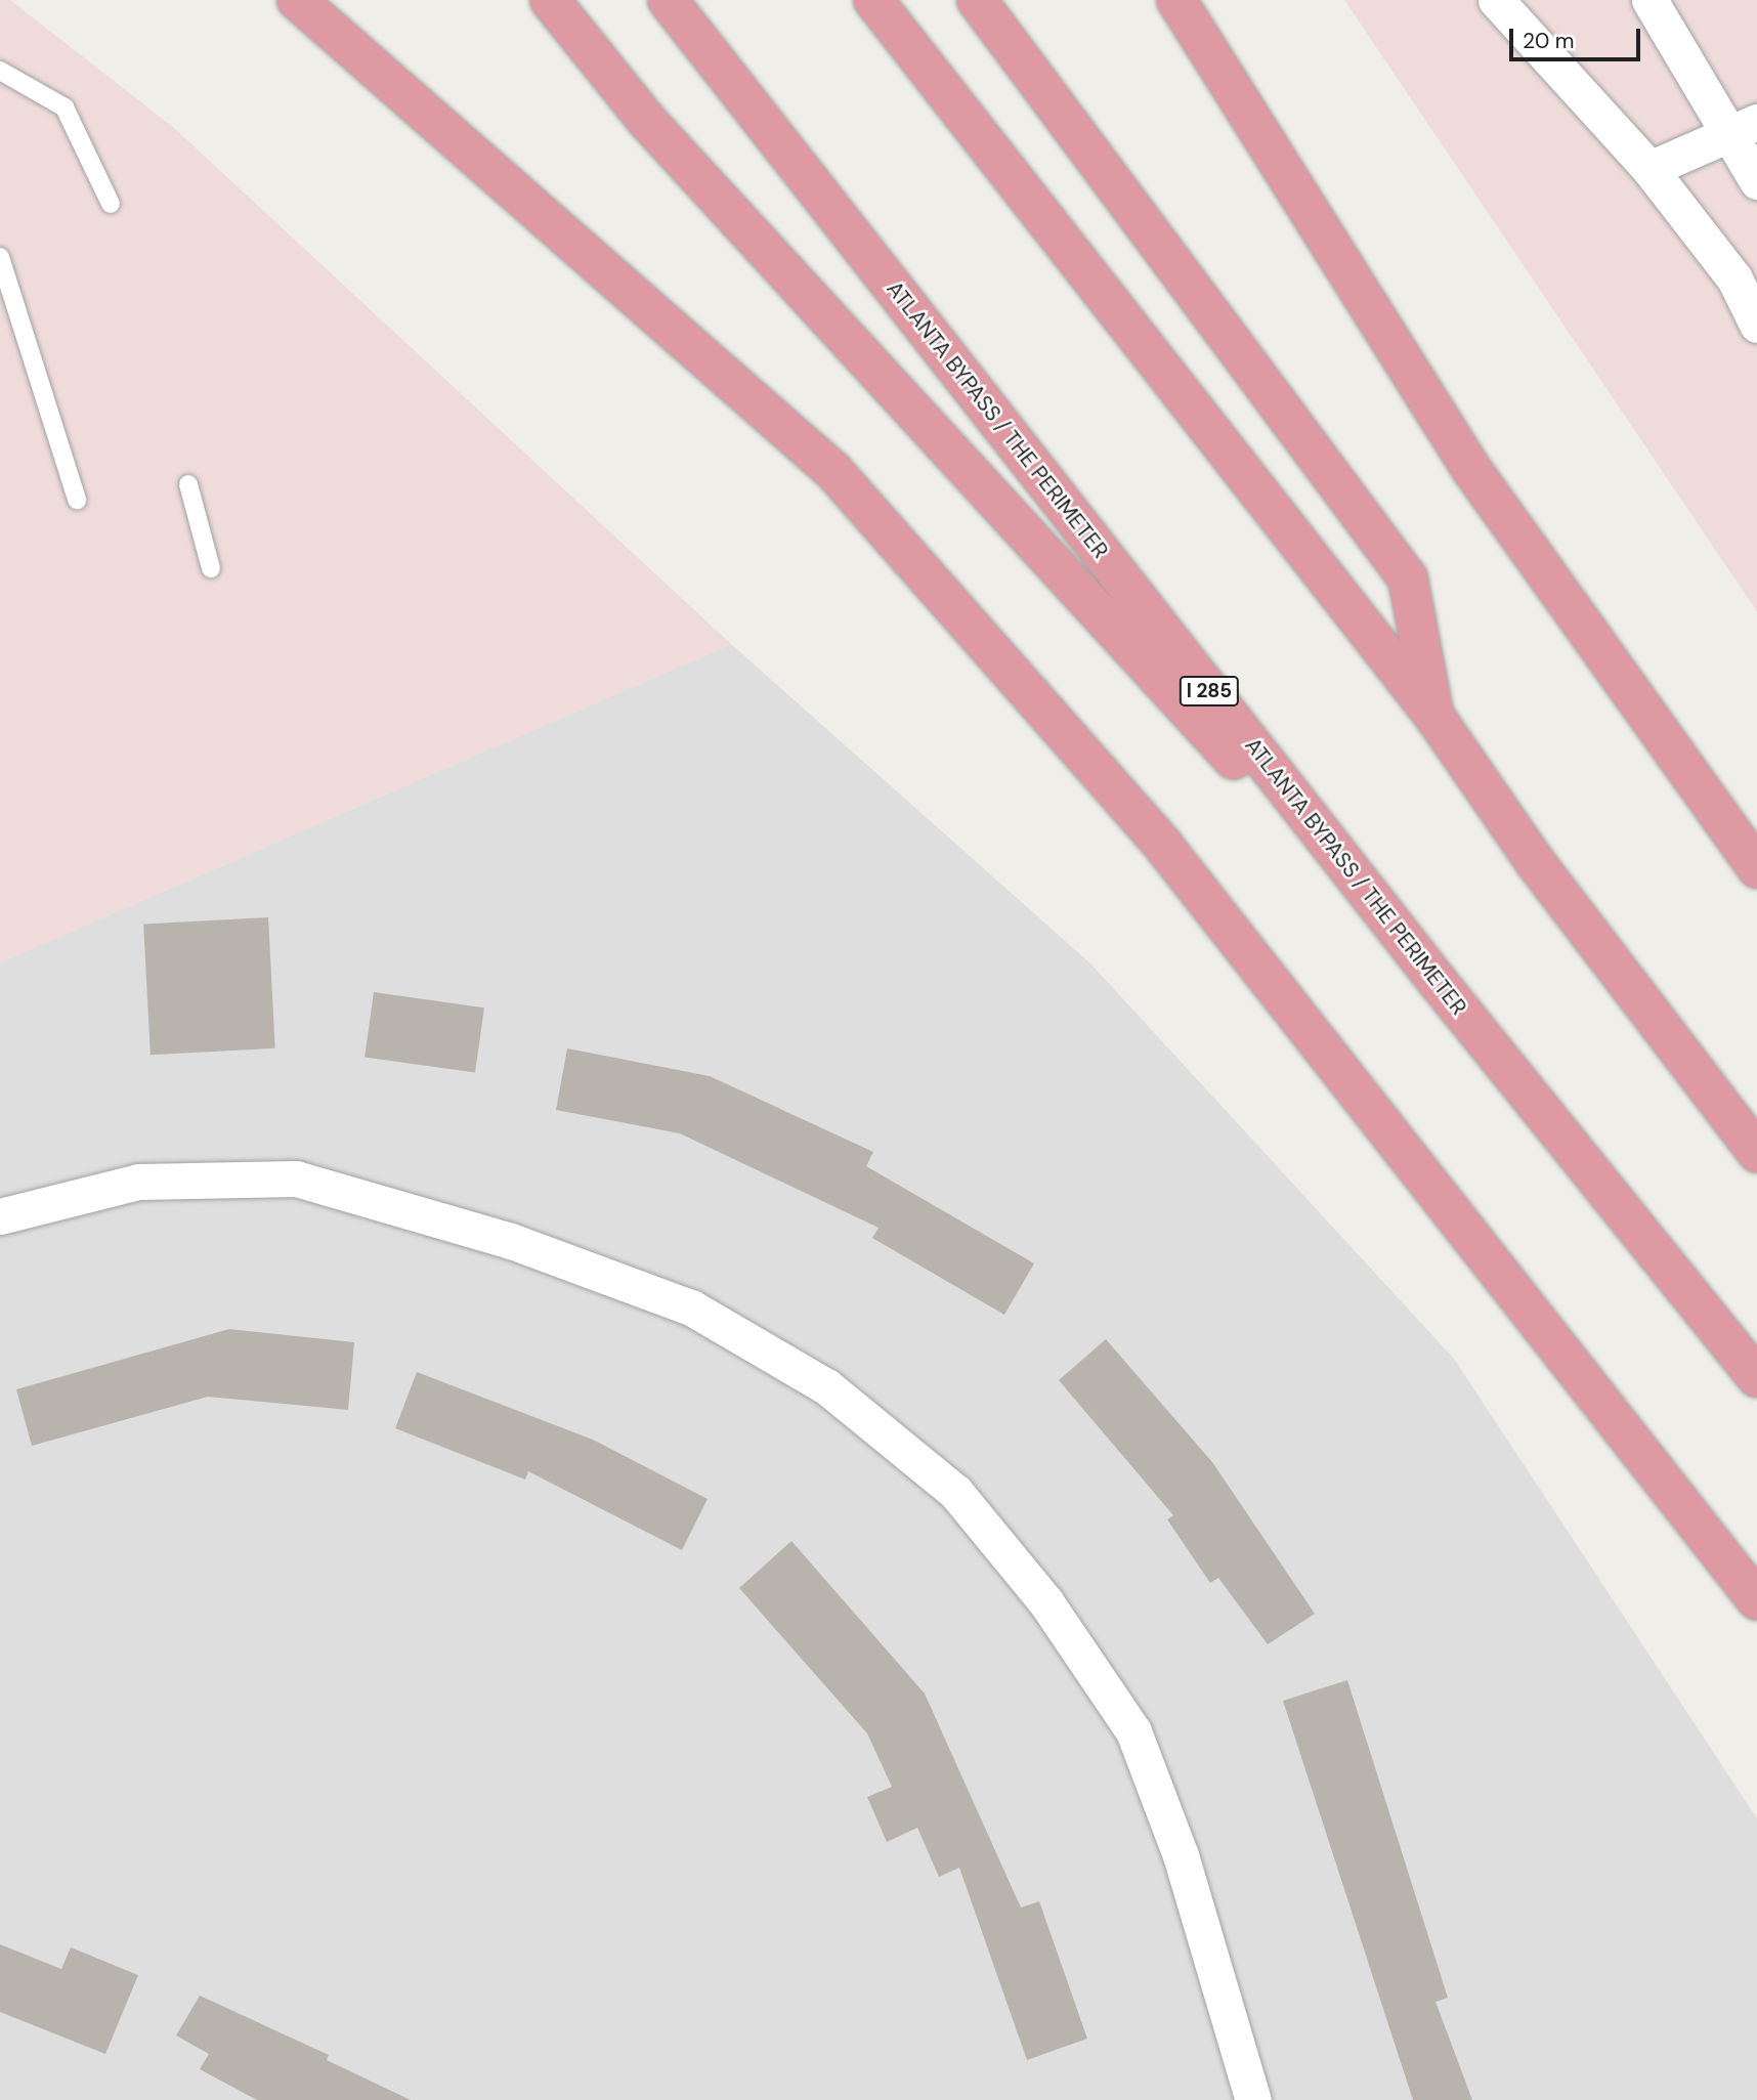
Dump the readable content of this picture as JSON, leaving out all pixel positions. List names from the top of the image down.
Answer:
{
  "streets": {
    "highway": ["ATLANTA BYPASS / THE PERIMETER", "I 285"]
  },
  "scale_bar": "20 m"
}
